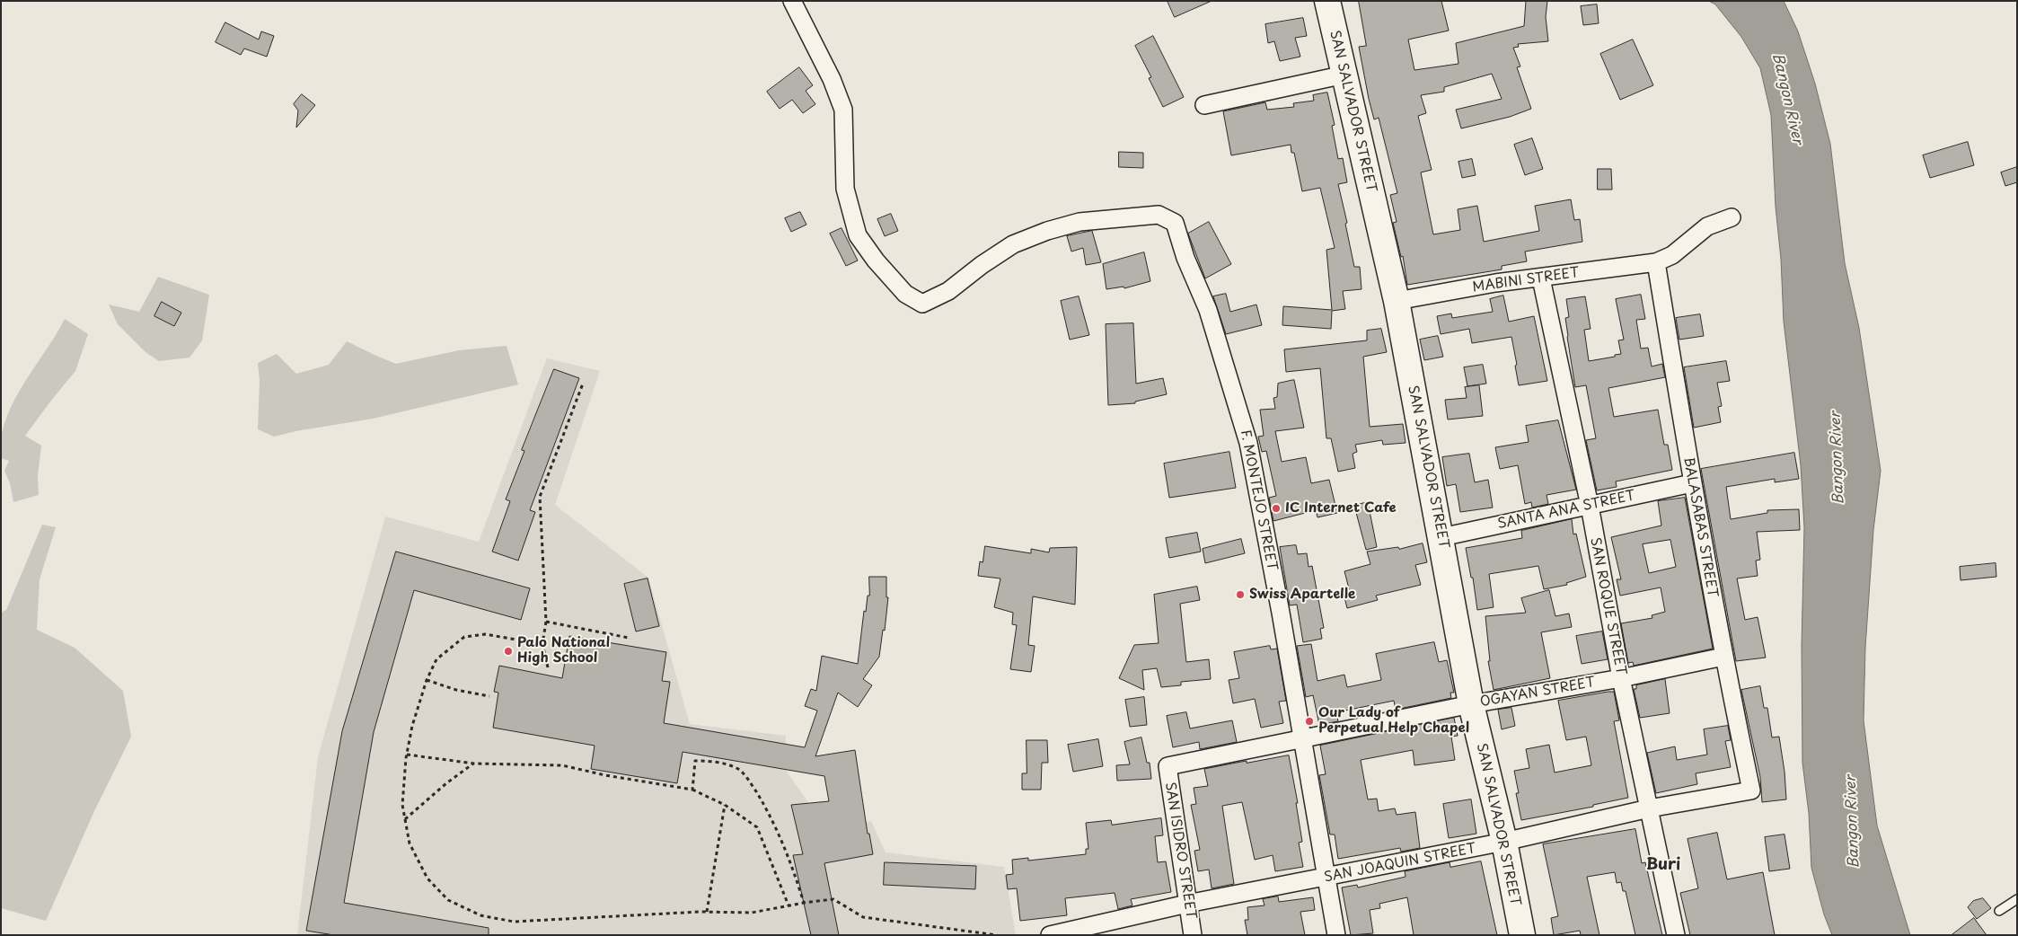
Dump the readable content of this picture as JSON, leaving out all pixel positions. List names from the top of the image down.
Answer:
{
  "streets": {
    "highway": ["SAN SALVADOR STREET"],
    "street": [
      "MABINI STREET",
      "F. MONTEJO STREET",
      "SANTA ANA STREET",
      "BALASABAS STREET",
      "SAN ROQUE STREET",
      "OGAYAN STREET",
      "SAN ISIDRO STREET",
      "SAN JOAQUIN STREET"
    ]
  },
  "crossings": [
    ["SAN SALVADOR STREET", "MABINI STREET"],
    ["SAN SALVADOR STREET", "SANTA ANA STREET"],
    ["SAN SALVADOR STREET", "OGAYAN STREET"],
    ["SAN SALVADOR STREET", "SAN JOAQUIN STREET"],
    ["MABINI STREET", "BALASABAS STREET"],
    ["MABINI STREET", "SAN ROQUE STREET"],
    ["F. MONTEJO STREET", "OGAYAN STREET"],
    ["F. MONTEJO STREET", "SAN JOAQUIN STREET"],
    ["SANTA ANA STREET", "BALASABAS STREET"],
    ["SANTA ANA STREET", "SAN ROQUE STREET"],
    ["BALASABAS STREET", "OGAYAN STREET"],
    ["BALASABAS STREET", "SAN JOAQUIN STREET"],
    ["SAN ROQUE STREET", "OGAYAN STREET"],
    ["SAN ROQUE STREET", "SAN JOAQUIN STREET"],
    ["OGAYAN STREET", "SAN ISIDRO STREET"],
    ["SAN ISIDRO STREET", "SAN JOAQUIN STREET"]
  ],
  "districts": ["Buri"],
  "water": ["Bangon River"],
  "places": [
    "IC Internet Cafe",
    "Swiss Apartelle",
    "Palo National High School",
    "Our Lady of Perpetual Help Chapel"
  ]
}
